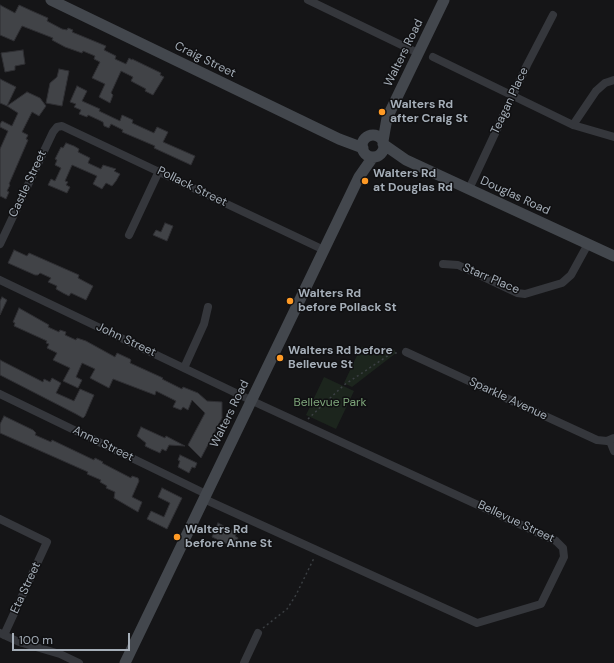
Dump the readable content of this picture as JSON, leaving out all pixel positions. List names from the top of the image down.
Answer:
{
  "streets": {
    "main road": ["Walters Road", "Craig Street", "Douglas Road"],
    "street": [
      "Teagan Place",
      "Castle Street",
      "Pollack Street",
      "Starr Place",
      "John Street",
      "Sparkle Avenue",
      "Anne Street",
      "Bellevue Street",
      "Eta Street"
    ]
  },
  "crossings": [
    ["Walters Road", "Craig Street"],
    ["Walters Road", "Pollack Street"],
    ["Walters Road", "Douglas Road"],
    ["Walters Road", "John Street"],
    ["Walters Road", "Anne Street"],
    ["Walters Road", "Bellevue Street"],
    ["Craig Street", "Douglas Road"],
    ["Teagan Place", "Douglas Road"],
    ["Castle Street", "Pollack Street"],
    ["Douglas Road", "Starr Place"],
    ["John Street", "Bellevue Street"],
    ["Anne Street", "Bellevue Street"]
  ],
  "parks": ["Bellevue Park"],
  "places": [
    "Walters Rd after Craig St",
    "Walters Rd at Douglas Rd",
    "Walters Rd before Pollack St",
    "Walters Rd before Bellevue St",
    "Walters Rd before Anne St"
  ],
  "scale_bar": "100 m"
}
